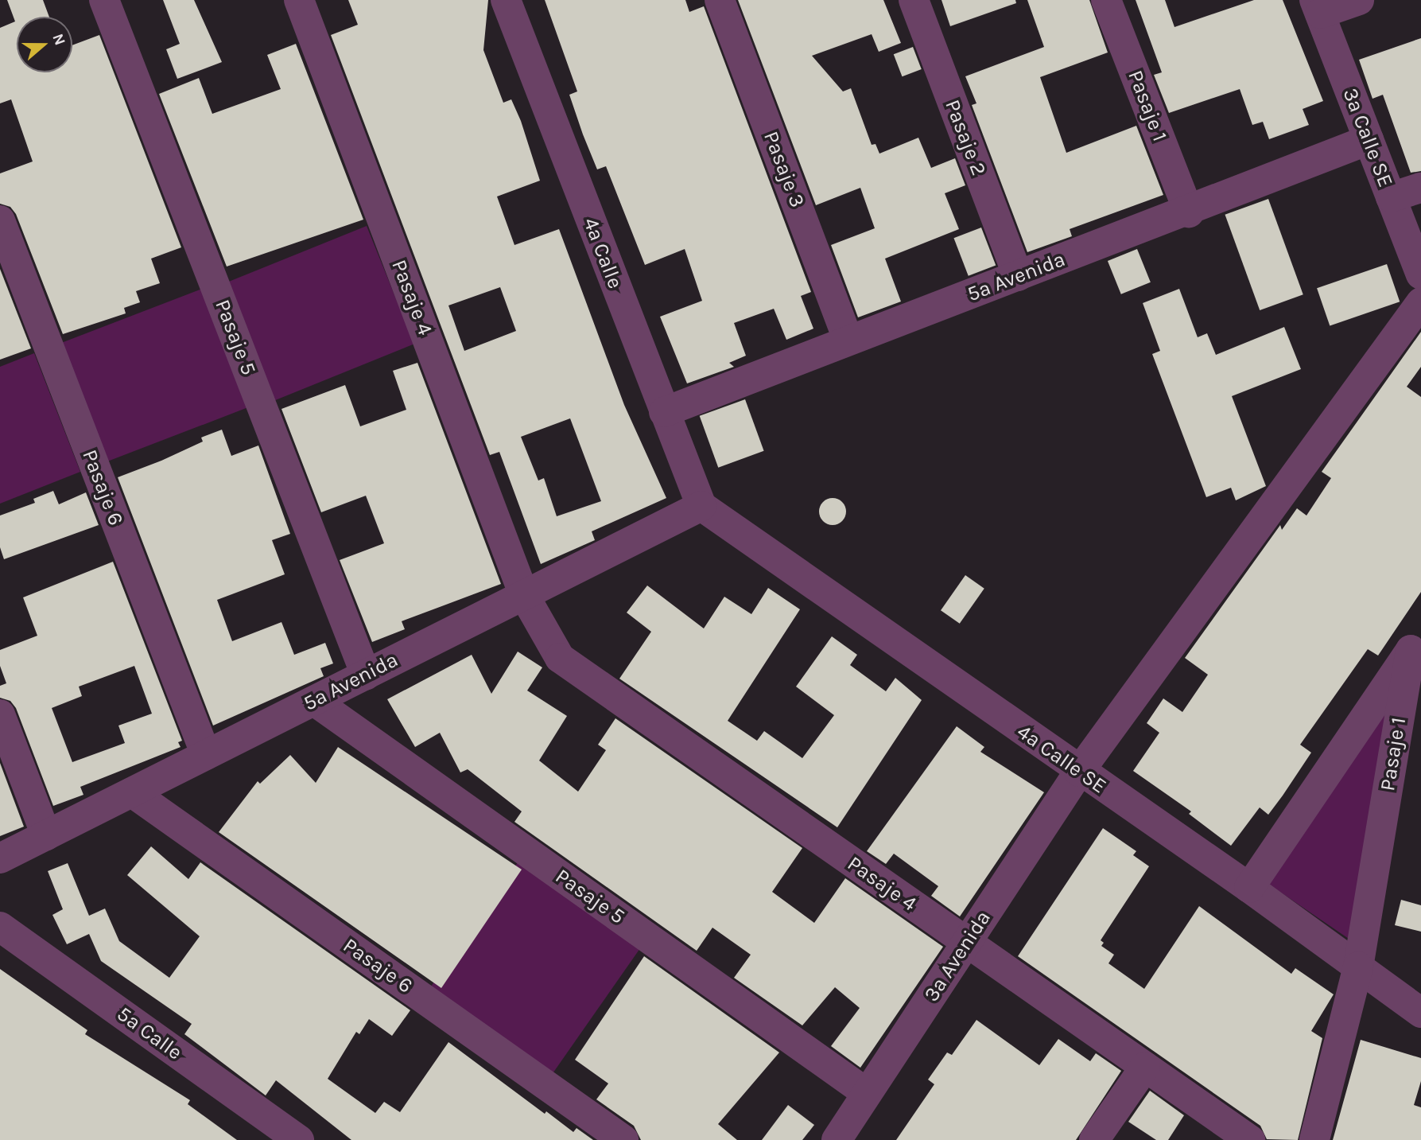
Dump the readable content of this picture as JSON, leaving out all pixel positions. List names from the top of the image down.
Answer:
{
  "streets": {
    "street": [
      "Pasaje 1",
      "Pasaje 2",
      "3a Calle SE",
      "Pasaje 3",
      "4a Calle",
      "5a Avenida",
      "Pasaje 4",
      "Pasaje 5",
      "Pasaje 6",
      "4a Calle SE",
      "3a Avenida",
      "5a Calle"
    ]
  },
  "crossings": [
    ["Pasaje 1", "5a Avenida"],
    ["Pasaje 1", "4a Calle SE"],
    ["Pasaje 2", "5a Avenida"],
    ["3a Calle SE", "5a Avenida"],
    ["Pasaje 3", "5a Avenida"],
    ["4a Calle", "5a Avenida"],
    ["4a Calle", "4a Calle SE"],
    ["5a Avenida", "Pasaje 4"],
    ["5a Avenida", "Pasaje 5"],
    ["5a Avenida", "Pasaje 6"],
    ["5a Avenida", "4a Calle SE"],
    ["Pasaje 4", "3a Avenida"],
    ["Pasaje 5", "3a Avenida"],
    ["4a Calle SE", "3a Avenida"]
  ],
  "north": "right"
}
